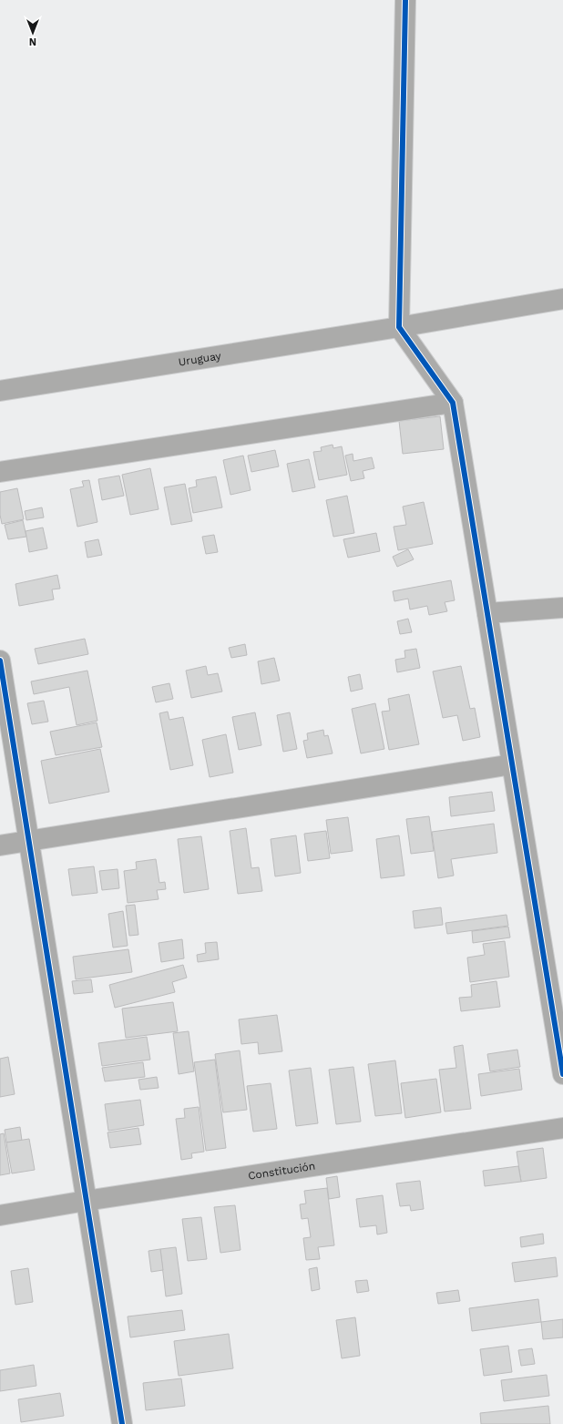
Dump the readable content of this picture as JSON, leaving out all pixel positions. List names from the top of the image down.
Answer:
{
  "streets": {
    "street": ["Uruguay", "Constitución"]
  },
  "north": "bottom"
}
